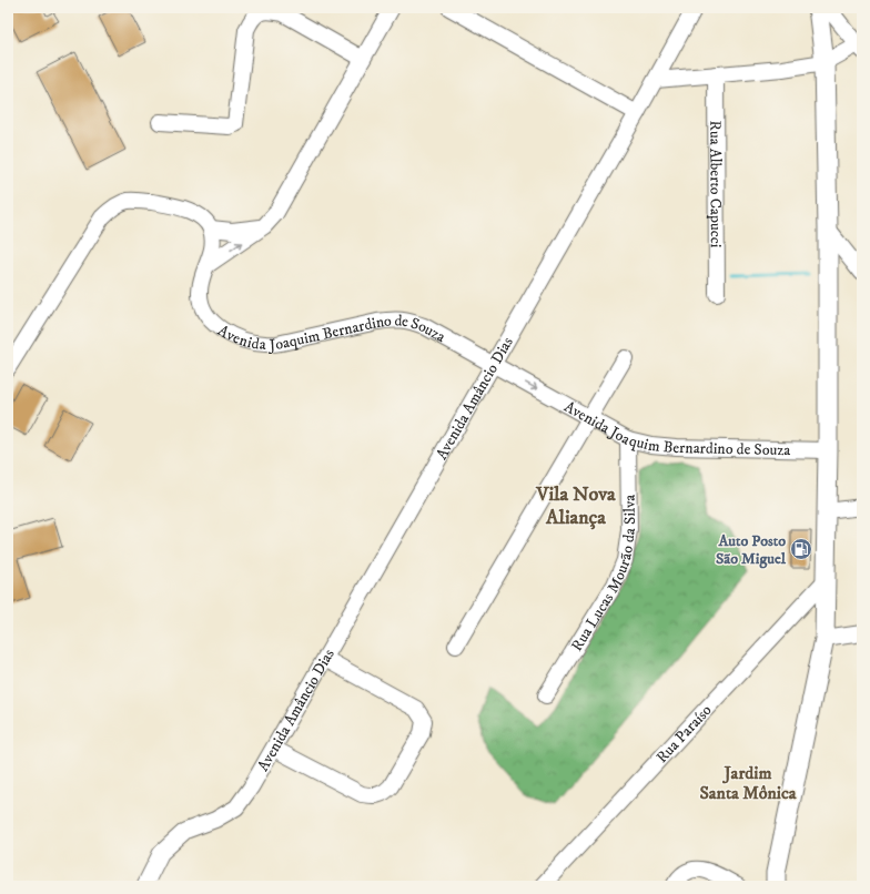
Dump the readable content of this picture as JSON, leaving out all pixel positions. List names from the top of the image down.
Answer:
{
  "streets": {
    "street": [
      "Rua Alberto Capucci",
      "Avenida Joaquim Bernardino de Souza",
      "Avenida Amâncio Dias",
      "Rua Lucas Mourão da Silva",
      "Rua Paraíso"
    ]
  },
  "crossings": [
    ["Avenida Joaquim Bernardino de Souza", "Avenida Amâncio Dias"],
    ["Avenida Joaquim Bernardino de Souza", "Rua Lucas Mourão da Silva"]
  ],
  "districts": ["Vila Nova Aliança", "Jardim Santa Mônica"],
  "places": {
    "fuel station": ["Auto Posto São Miguel"]
  }
}
